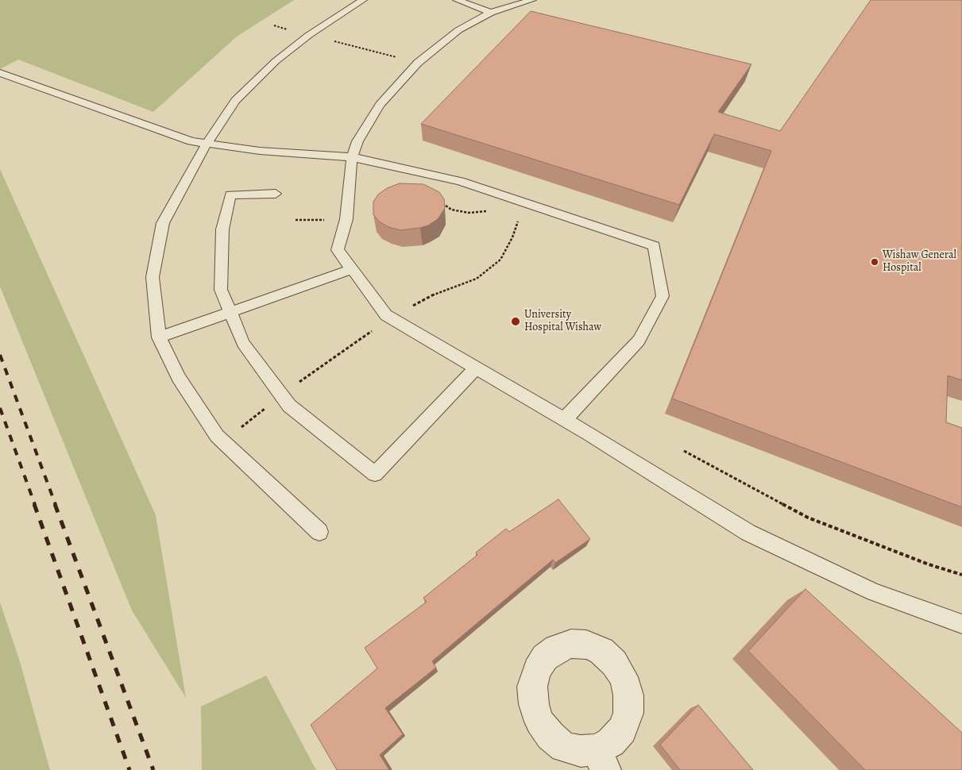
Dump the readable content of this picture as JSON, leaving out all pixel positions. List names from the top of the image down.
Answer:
{
  "places": ["Wishaw General Hospital", "University Hospital Wishaw"]
}
